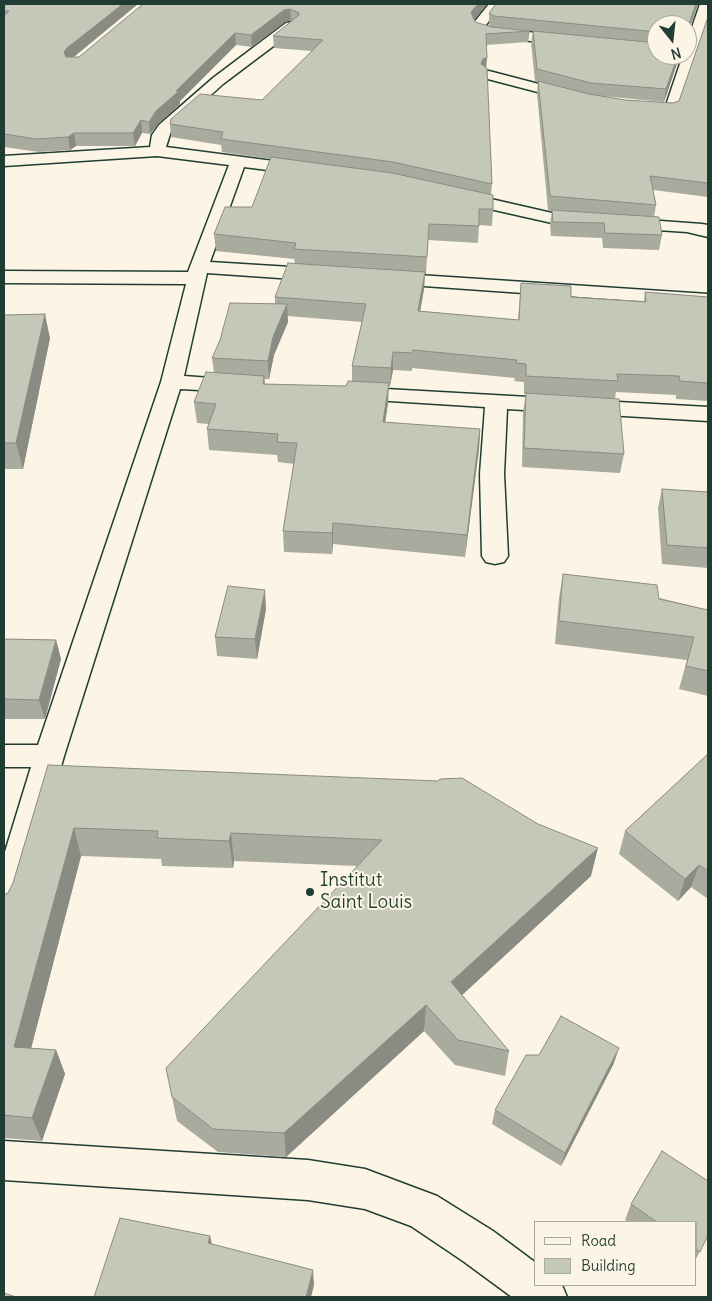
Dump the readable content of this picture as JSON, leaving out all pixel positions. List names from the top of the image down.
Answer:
{
  "places": ["Institut Saint Louis"],
  "legend": ["Road", "Building"],
  "north": "bottom"
}
